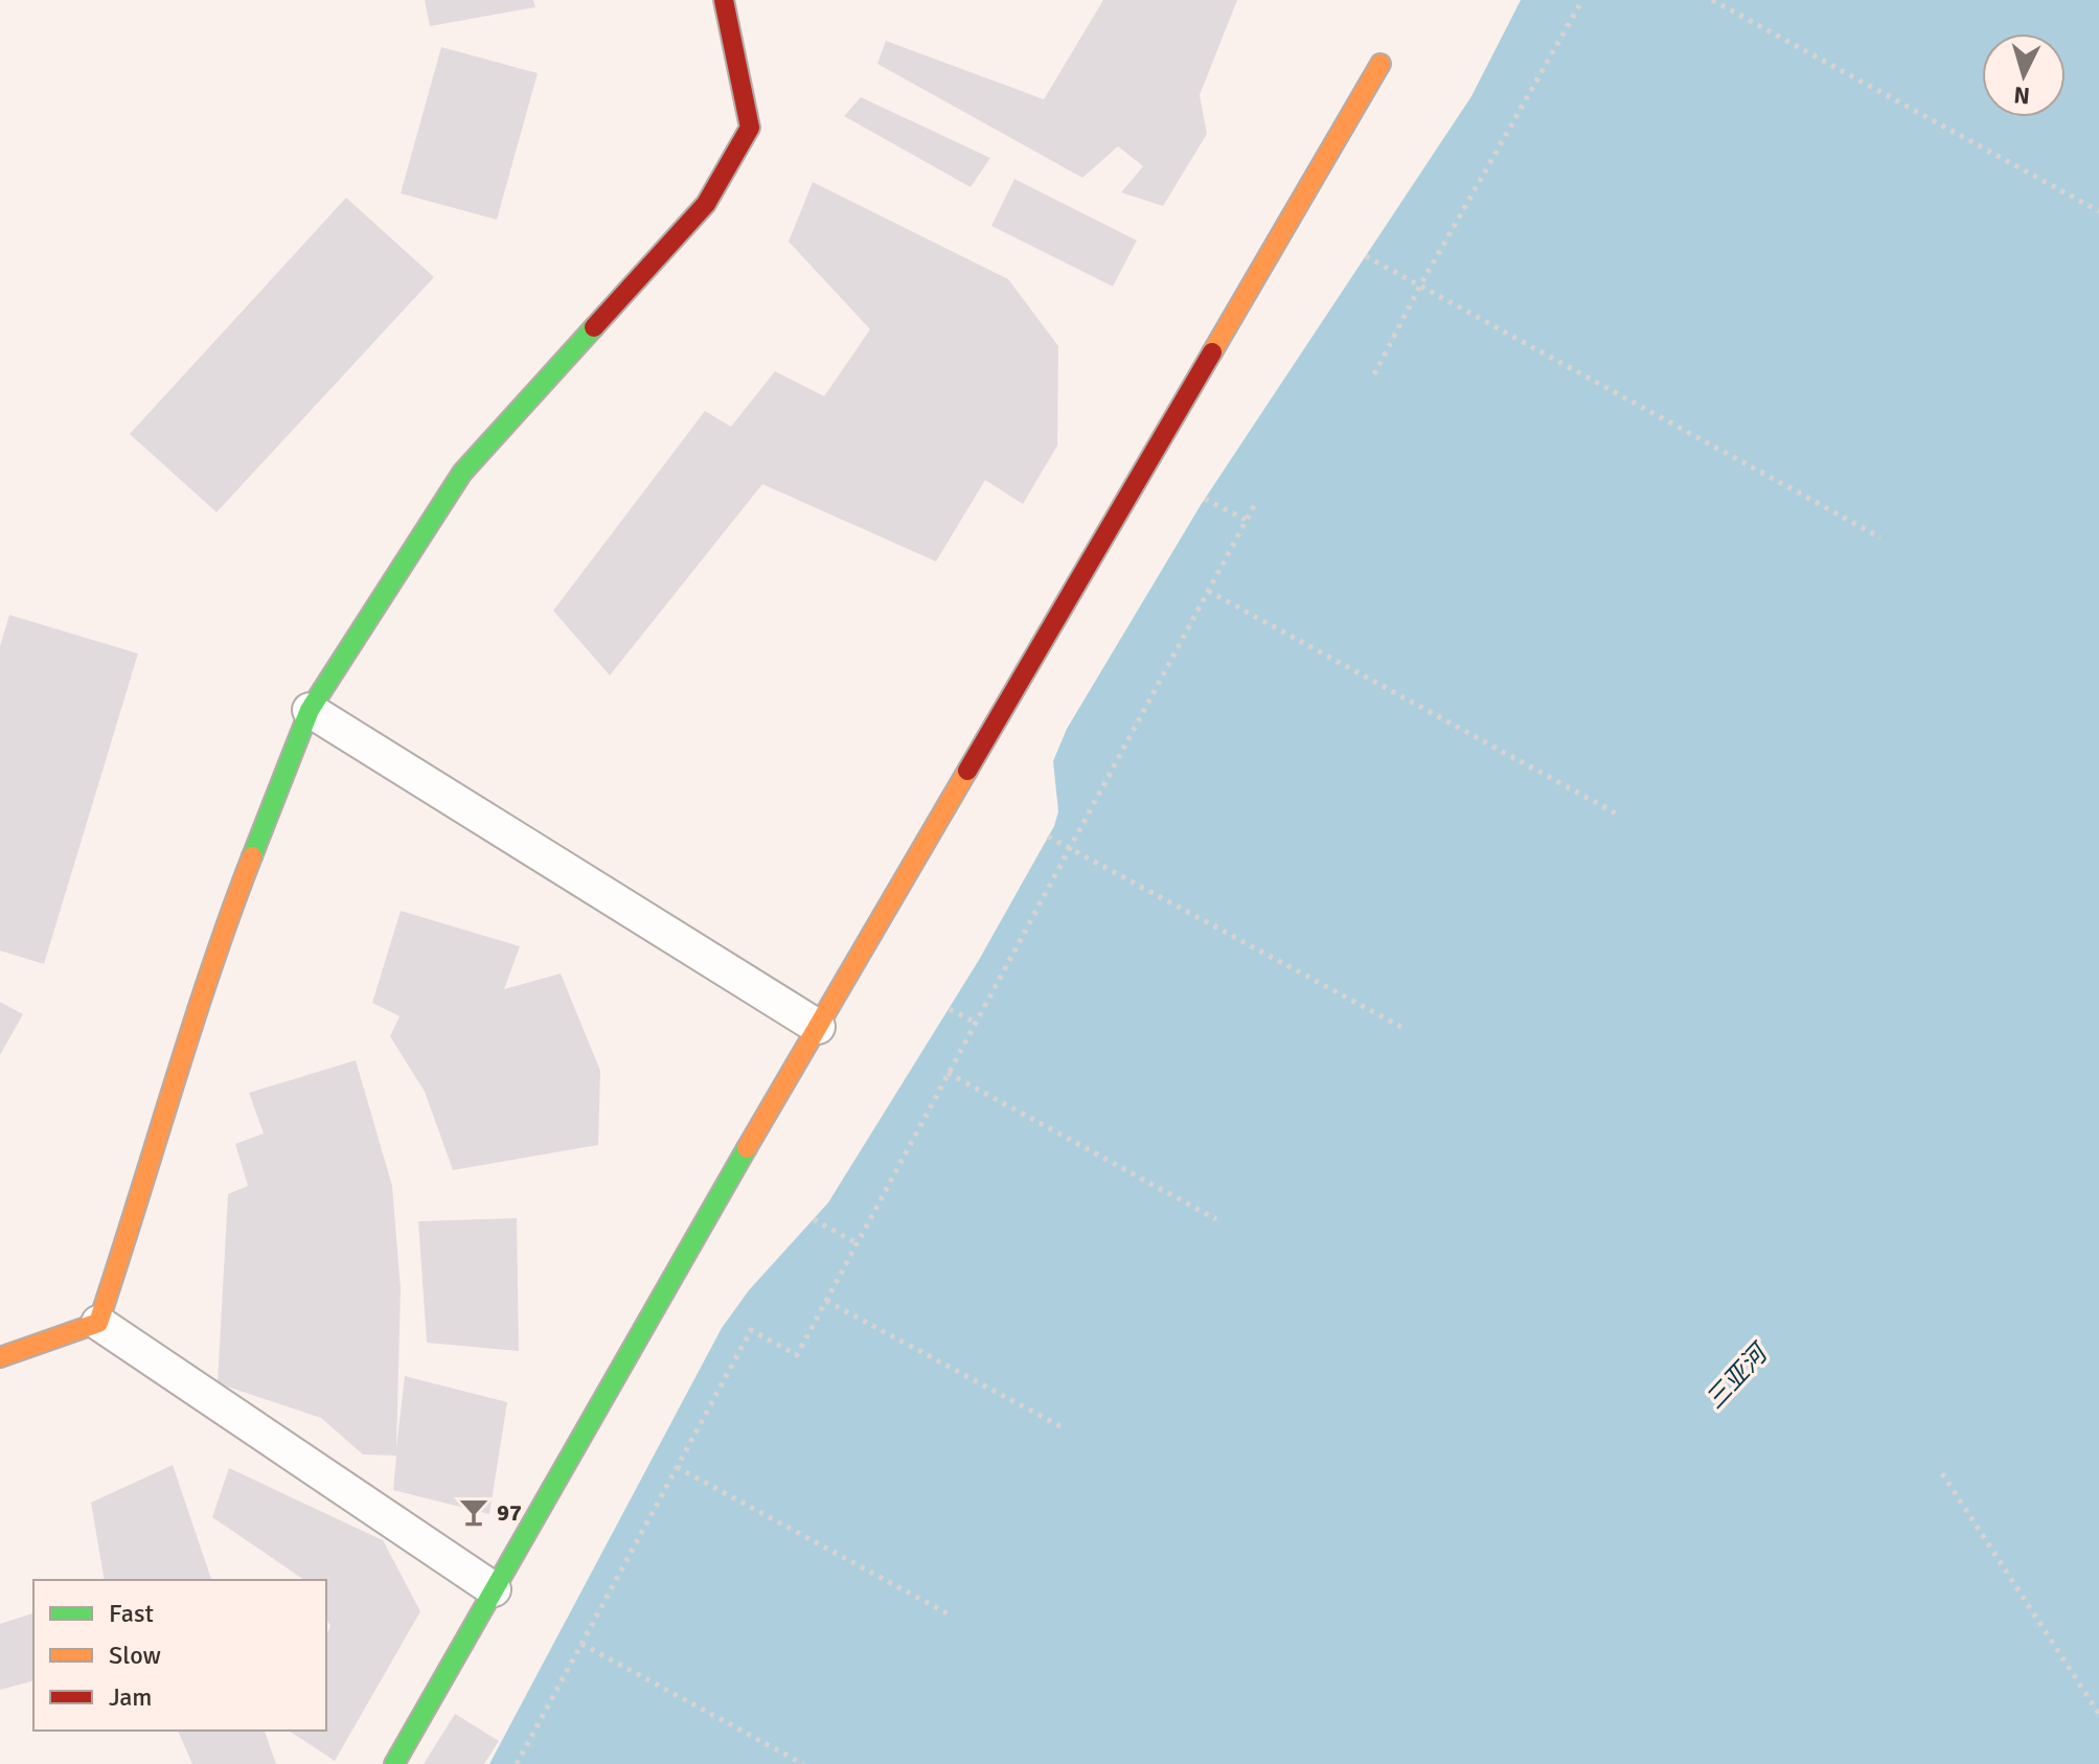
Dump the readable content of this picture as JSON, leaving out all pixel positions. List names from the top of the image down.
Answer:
{
  "water": ["三亚河"],
  "places": {
    "bar": ["97"]
  },
  "legend": ["Fast", "Slow", "Jam"],
  "north": "bottom"
}
